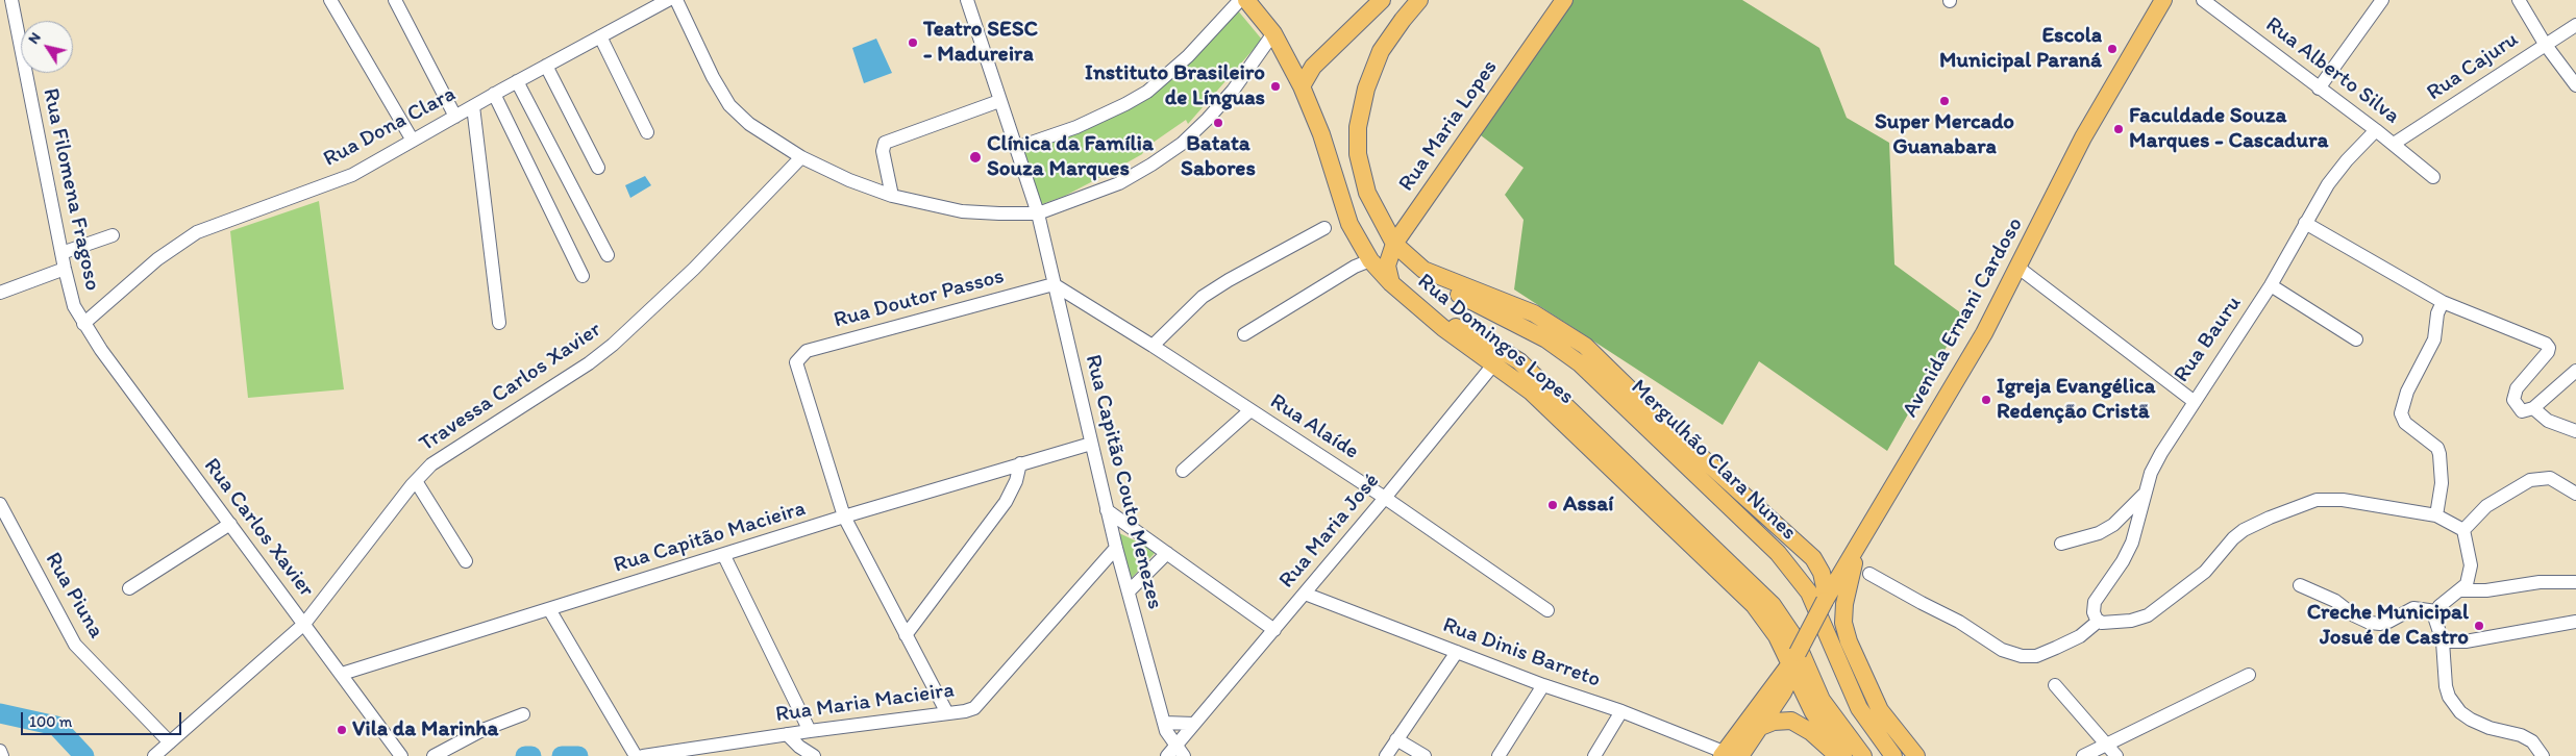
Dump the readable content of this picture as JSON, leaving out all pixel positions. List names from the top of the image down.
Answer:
{
  "streets": {
    "main road": [
      "Rua Maria Lopes",
      "Avenida Ernani Cardoso",
      "Rua Domingos Lopes",
      "Mergulhão Clara Nunes"
    ],
    "street": [
      "Rua Cajuru",
      "Rua Alberto Silva",
      "Rua Dona Clara",
      "Rua Filomena Fragoso",
      "Rua Doutor Passos",
      "Rua Bauru",
      "Travessa Carlos Xavier",
      "Rua Alaíde",
      "Rua Capitão Couto Menezes",
      "Rua Carlos Xavier",
      "Rua Maria José",
      "Rua Capitão Macieira",
      "Rua Piuna",
      "Rua Dinis Barreto",
      "Rua Maria Macieira"
    ]
  },
  "crossings": [
    ["Rua Cajuru", "Rua Alberto Silva"],
    ["Rua Alberto Silva", "Rua Bauru"],
    ["Rua Maria Lopes", "Rua Domingos Lopes"],
    ["Rua Dona Clara", "Rua Filomena Fragoso"],
    ["Rua Dona Clara", "Rua Carlos Xavier"],
    ["Rua Filomena Fragoso", "Rua Carlos Xavier"],
    ["Rua Doutor Passos", "Rua Alaíde"],
    ["Rua Doutor Passos", "Rua Capitão Couto Menezes"],
    ["Rua Doutor Passos", "Rua Capitão Macieira"],
    ["Avenida Ernani Cardoso", "Rua Domingos Lopes"],
    ["Avenida Ernani Cardoso", "Rua Bauru"],
    ["Rua Domingos Lopes", "Mergulhão Clara Nunes"],
    ["Rua Domingos Lopes", "Rua Maria José"],
    ["Travessa Carlos Xavier", "Rua Carlos Xavier"],
    ["Travessa Carlos Xavier", "Rua Piuna"],
    ["Rua Alaíde", "Rua Capitão Couto Menezes"],
    ["Rua Alaíde", "Rua Maria José"],
    ["Rua Capitão Couto Menezes", "Rua Maria José"],
    ["Rua Capitão Couto Menezes", "Rua Capitão Macieira"],
    ["Rua Capitão Couto Menezes", "Rua Maria Macieira"],
    ["Rua Carlos Xavier", "Rua Capitão Macieira"],
    ["Rua Maria José", "Rua Dinis Barreto"]
  ],
  "places": [
    "Teatro SESC - Madureira",
    "Escola Municipal Paraná",
    "Instituto Brasileiro de Línguas",
    "Super Mercado Guanabara",
    "Batata Sabores",
    "Faculdade Souza Marques - Cascadura",
    "Clínica da Família Souza Marques",
    "Igreja Evangélica Redenção Cristã",
    "Assaí",
    "Creche Municipal Josué de Castro",
    "Vila da Marinha"
  ],
  "scale_bar": "100 m",
  "north": "top left"
}
